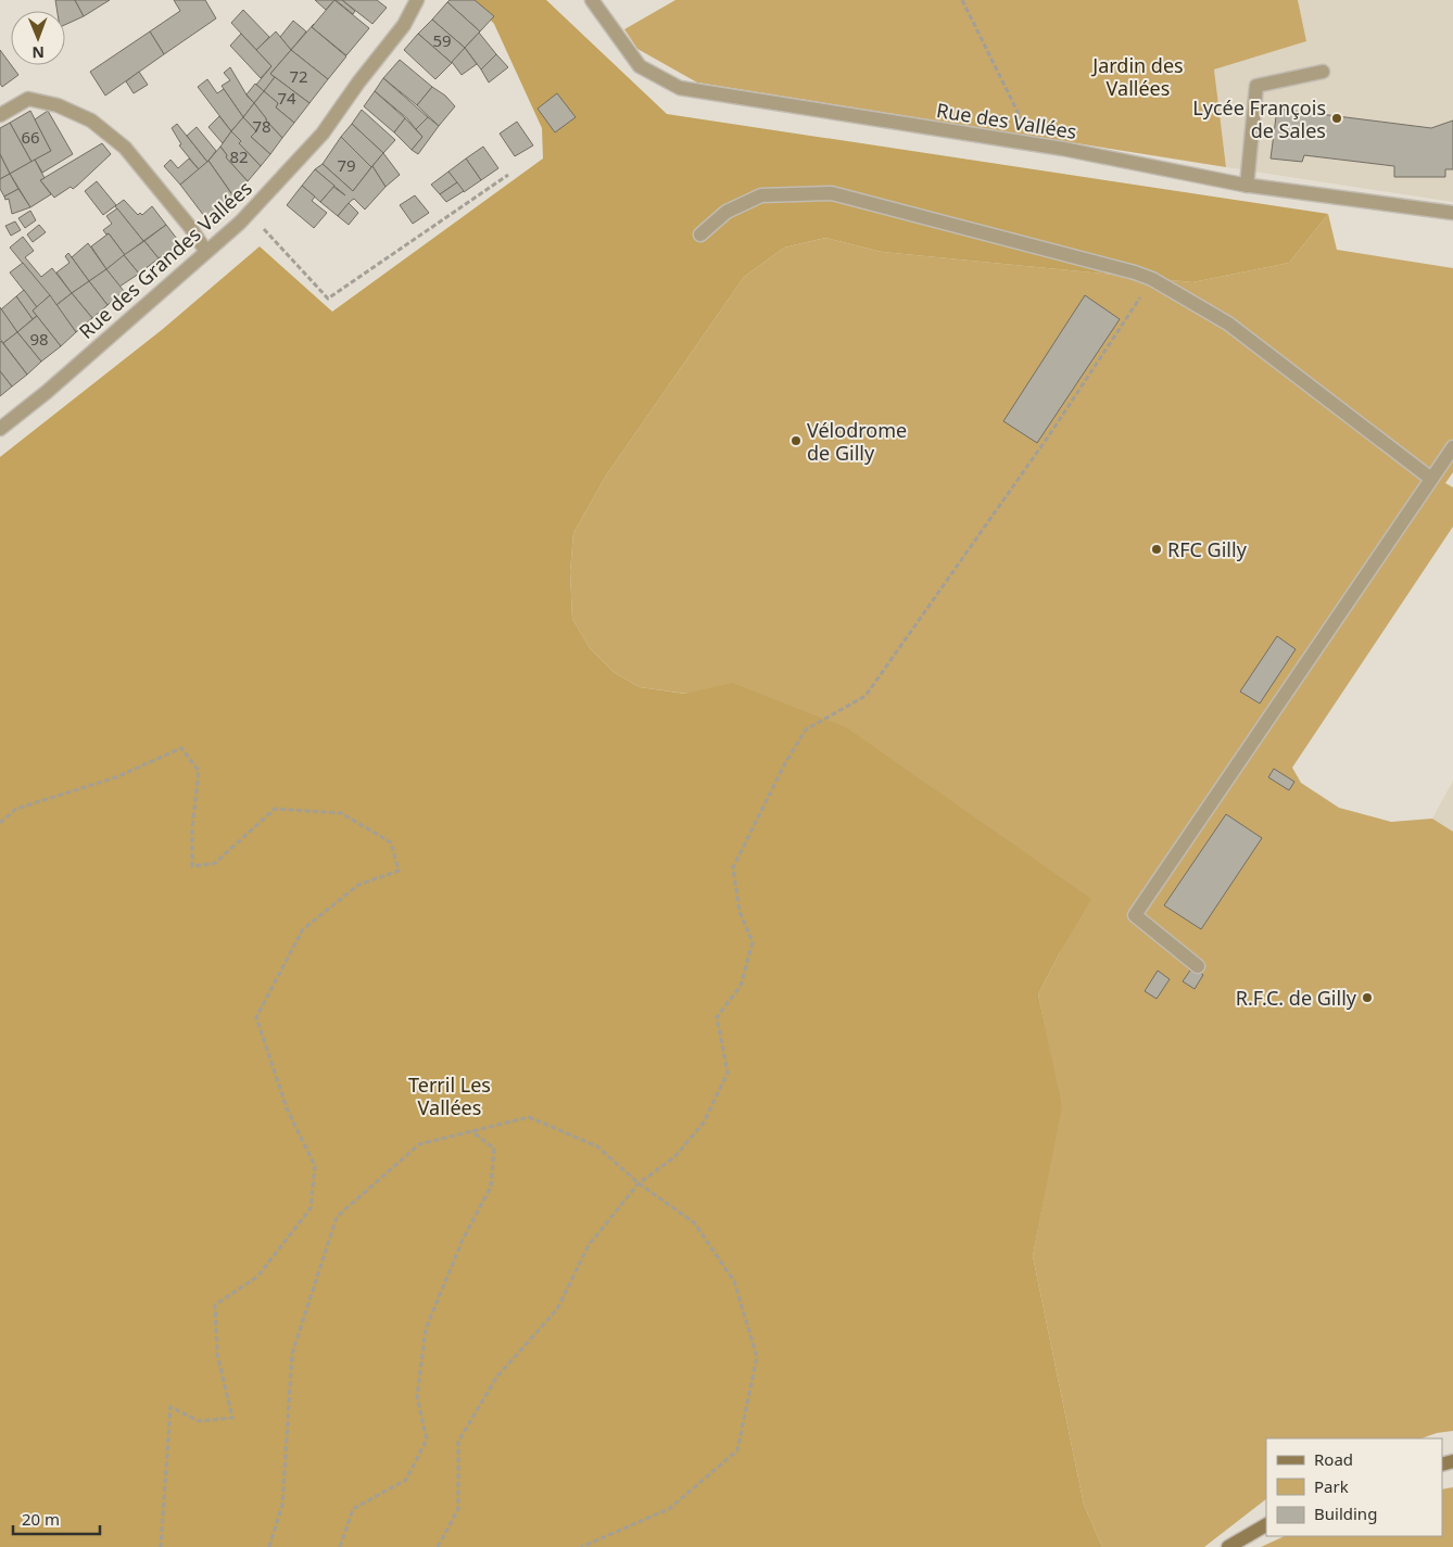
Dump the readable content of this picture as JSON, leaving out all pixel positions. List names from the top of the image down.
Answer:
{
  "streets": {
    "street": ["Rue des Vallées", "Rue des Grandes Vallées"]
  },
  "parks": ["Jardin des Vallées", "Terril Les Vallées"],
  "places": [
    "Lycée François de Sales",
    "Vélodrome de Gilly",
    "RFC Gilly",
    "R.F.C. de Gilly"
  ],
  "house_numbers": [
    "59",
    "72",
    "74",
    "78",
    "66",
    "82",
    "79",
    "98"
  ],
  "legend": ["Road", "Park", "Building"],
  "scale_bar": "20 m",
  "north": "bottom"
}
